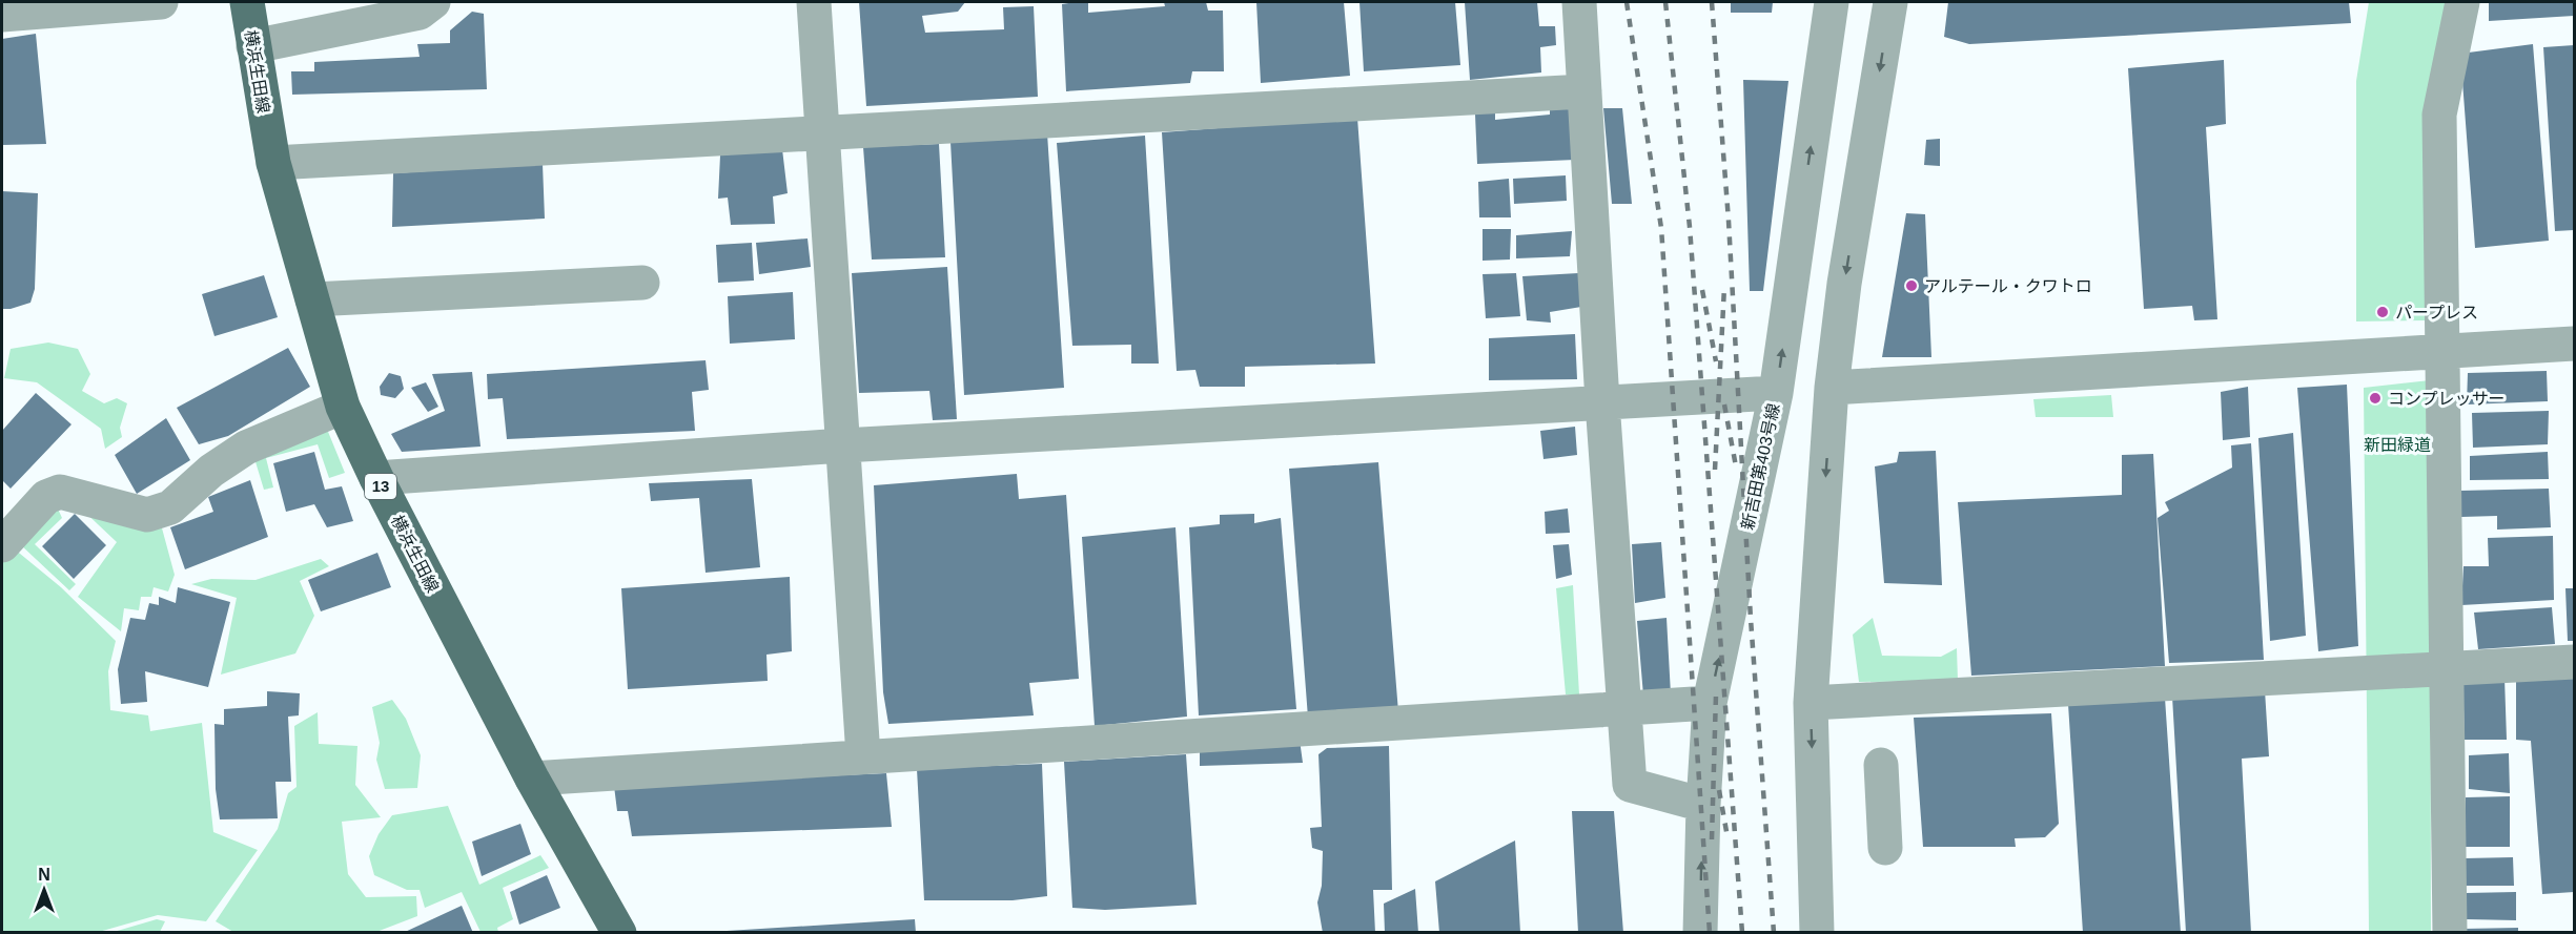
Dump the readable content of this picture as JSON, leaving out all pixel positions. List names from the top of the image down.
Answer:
{
  "streets": {
    "main road": ["横浜生田線", "13"],
    "street": ["新吉田第403号線"]
  },
  "parks": ["新田緑道"],
  "places": ["アルテール・クワトロ", "パープレス", "コンプレッサー"],
  "north": "top"
}
